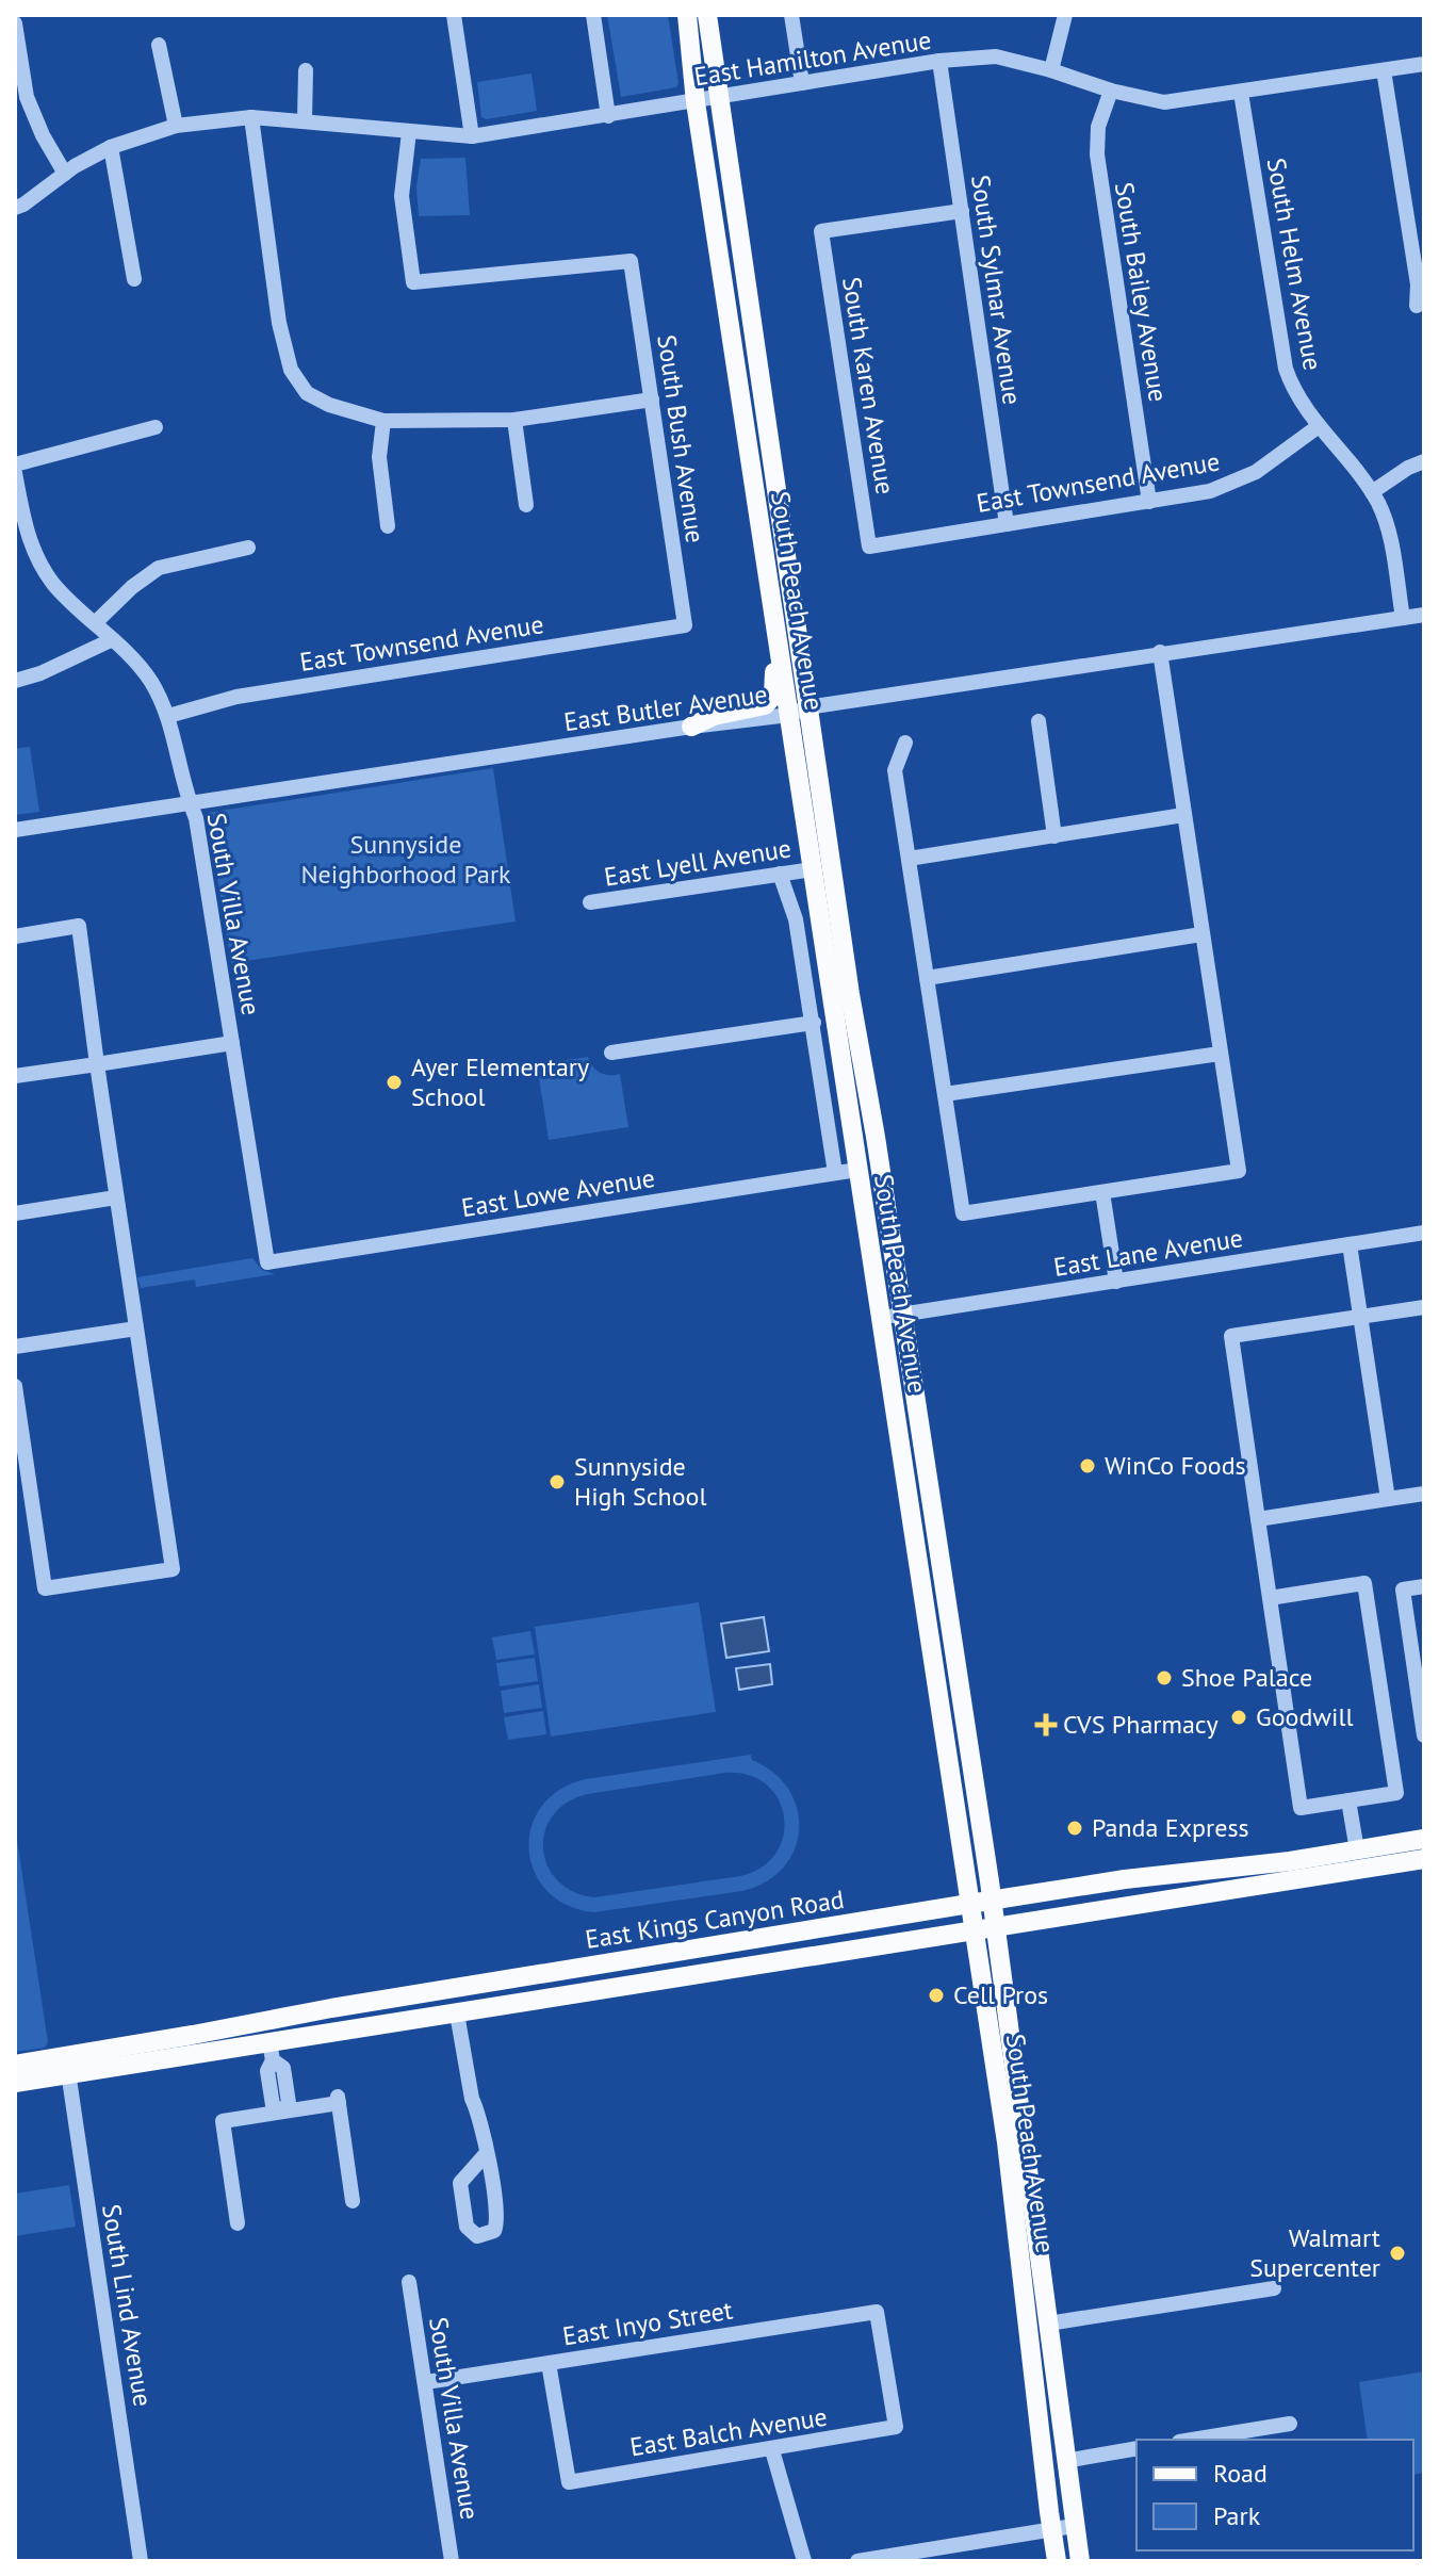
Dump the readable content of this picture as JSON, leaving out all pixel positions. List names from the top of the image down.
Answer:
{
  "streets": {
    "main road": ["South Peach Avenue", "East Kings Canyon Road"],
    "street": [
      "East Hamilton Avenue",
      "South Helm Avenue",
      "South Sylmar Avenue",
      "South Bailey Avenue",
      "South Karen Avenue",
      "South Bush Avenue",
      "East Townsend Avenue",
      "East Butler Avenue",
      "East Lyell Avenue",
      "South Villa Avenue",
      "East Lowe Avenue",
      "East Lane Avenue",
      "South Lind Avenue",
      "East Inyo Street",
      "East Balch Avenue"
    ]
  },
  "crossings": [
    ["East Hamilton Avenue", "South Helm Avenue"],
    ["East Hamilton Avenue", "South Sylmar Avenue"],
    ["East Hamilton Avenue", "South Bailey Avenue"],
    ["East Hamilton Avenue", "South Bush Avenue"],
    ["East Hamilton Avenue", "South Peach Avenue"],
    ["South Helm Avenue", "East Townsend Avenue"],
    ["South Helm Avenue", "East Butler Avenue"],
    ["South Sylmar Avenue", "South Karen Avenue"],
    ["South Sylmar Avenue", "East Townsend Avenue"],
    ["South Bailey Avenue", "East Townsend Avenue"],
    ["South Karen Avenue", "East Townsend Avenue"],
    ["South Bush Avenue", "East Townsend Avenue"],
    ["East Townsend Avenue", "South Villa Avenue"],
    ["South Peach Avenue", "East Butler Avenue"],
    ["South Peach Avenue", "East Lyell Avenue"],
    ["South Peach Avenue", "East Lowe Avenue"],
    ["South Peach Avenue", "East Lane Avenue"],
    ["South Peach Avenue", "East Kings Canyon Road"],
    ["East Butler Avenue", "South Villa Avenue"],
    ["South Villa Avenue", "East Lowe Avenue"],
    ["South Villa Avenue", "East Inyo Street"],
    ["East Kings Canyon Road", "South Lind Avenue"],
    ["East Inyo Street", "East Balch Avenue"]
  ],
  "parks": ["Sunnyside Neighborhood Park"],
  "places": {
    "other": [
      "Ayer Elementary School",
      "WinCo Foods",
      "Sunnyside High School",
      "Shoe Palace",
      "Goodwill",
      "Panda Express",
      "Cell Pros",
      "Walmart Supercenter"
    ],
    "health": ["CVS Pharmacy"]
  },
  "legend": ["Road", "Park"]
}
